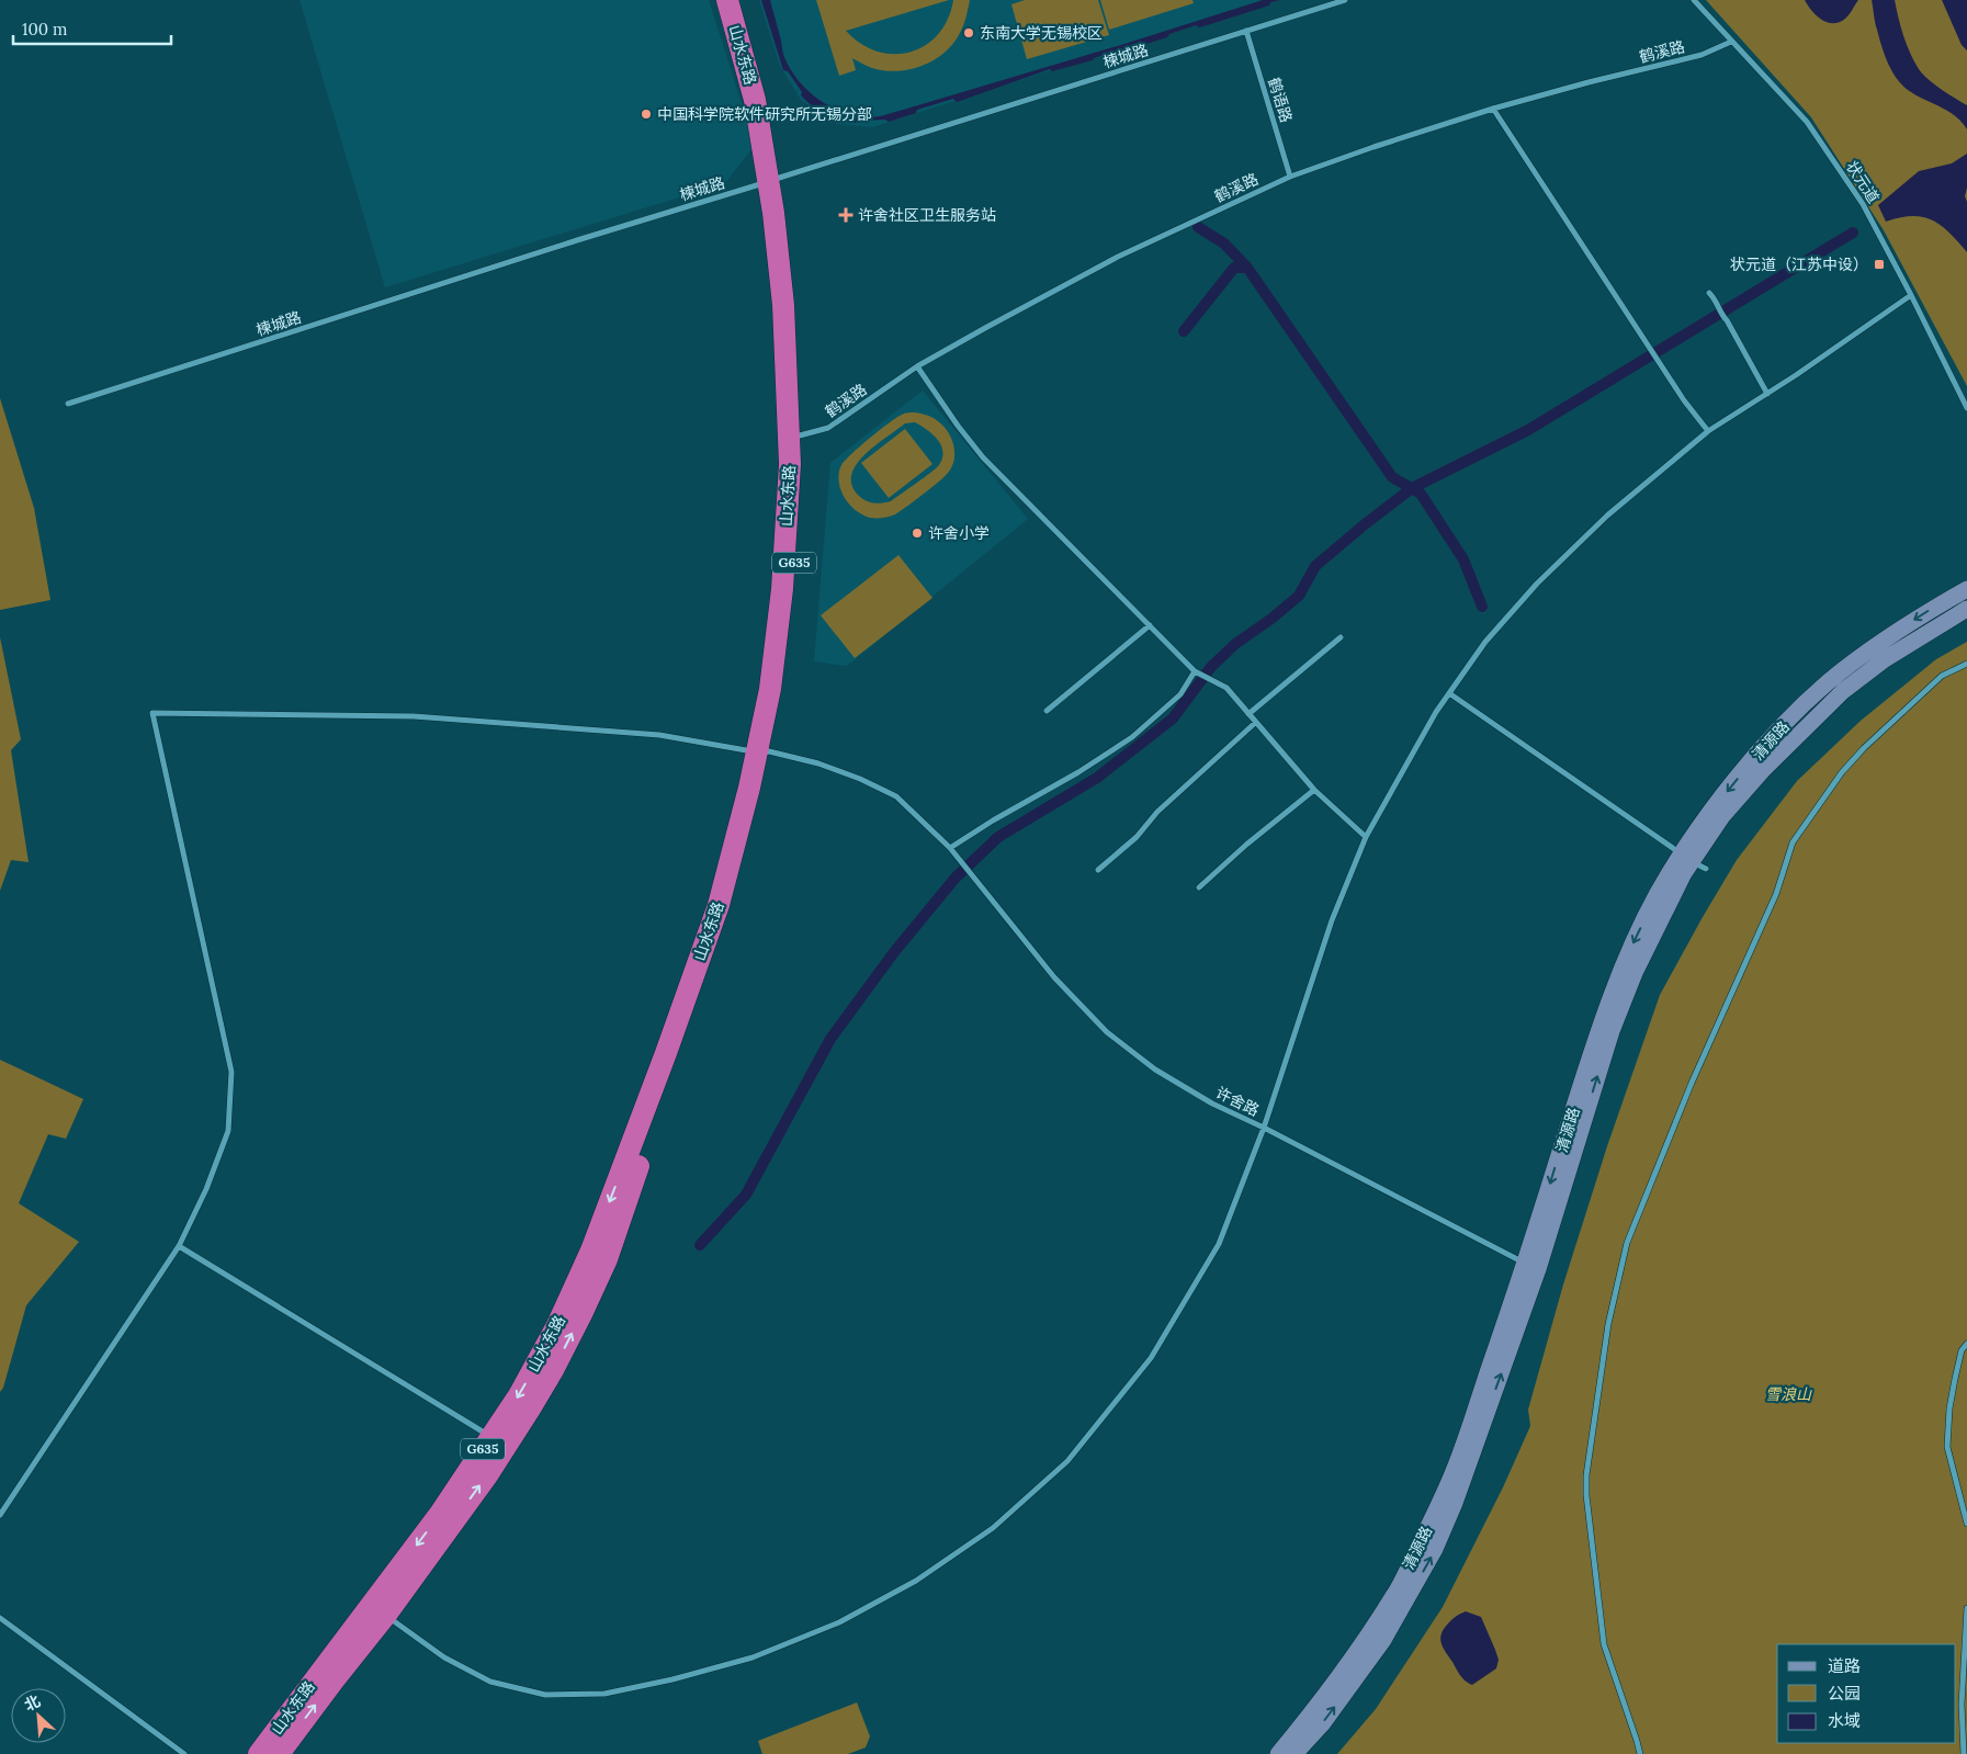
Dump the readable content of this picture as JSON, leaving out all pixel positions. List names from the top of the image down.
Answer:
{
  "streets": {
    "highway": ["山水东路", "G635"],
    "street": [
      "鹤溪路",
      "楝城路",
      "鹤语路",
      "状元道",
      "清源路",
      "许舍路"
    ]
  },
  "crossings": [
    ["鹤溪路", "山水东路"],
    ["鹤溪路", "鹤语路"],
    ["鹤溪路", "状元道"],
    ["山水东路", "楝城路"],
    ["山水东路", "许舍路"],
    ["楝城路", "鹤语路"],
    ["清源路", "许舍路"]
  ],
  "parks": ["雪浪山"],
  "places": {
    "other": ["东南大学无锡校区", "中国科学院软件研究所无锡分部", "许舍小学"],
    "health": ["许舍社区卫生服务站"],
    "transit": ["状元道（江苏中设）"]
  },
  "legend": ["道路", "公园", "水域"],
  "scale_bar": "100 m",
  "north": "top left"
}
